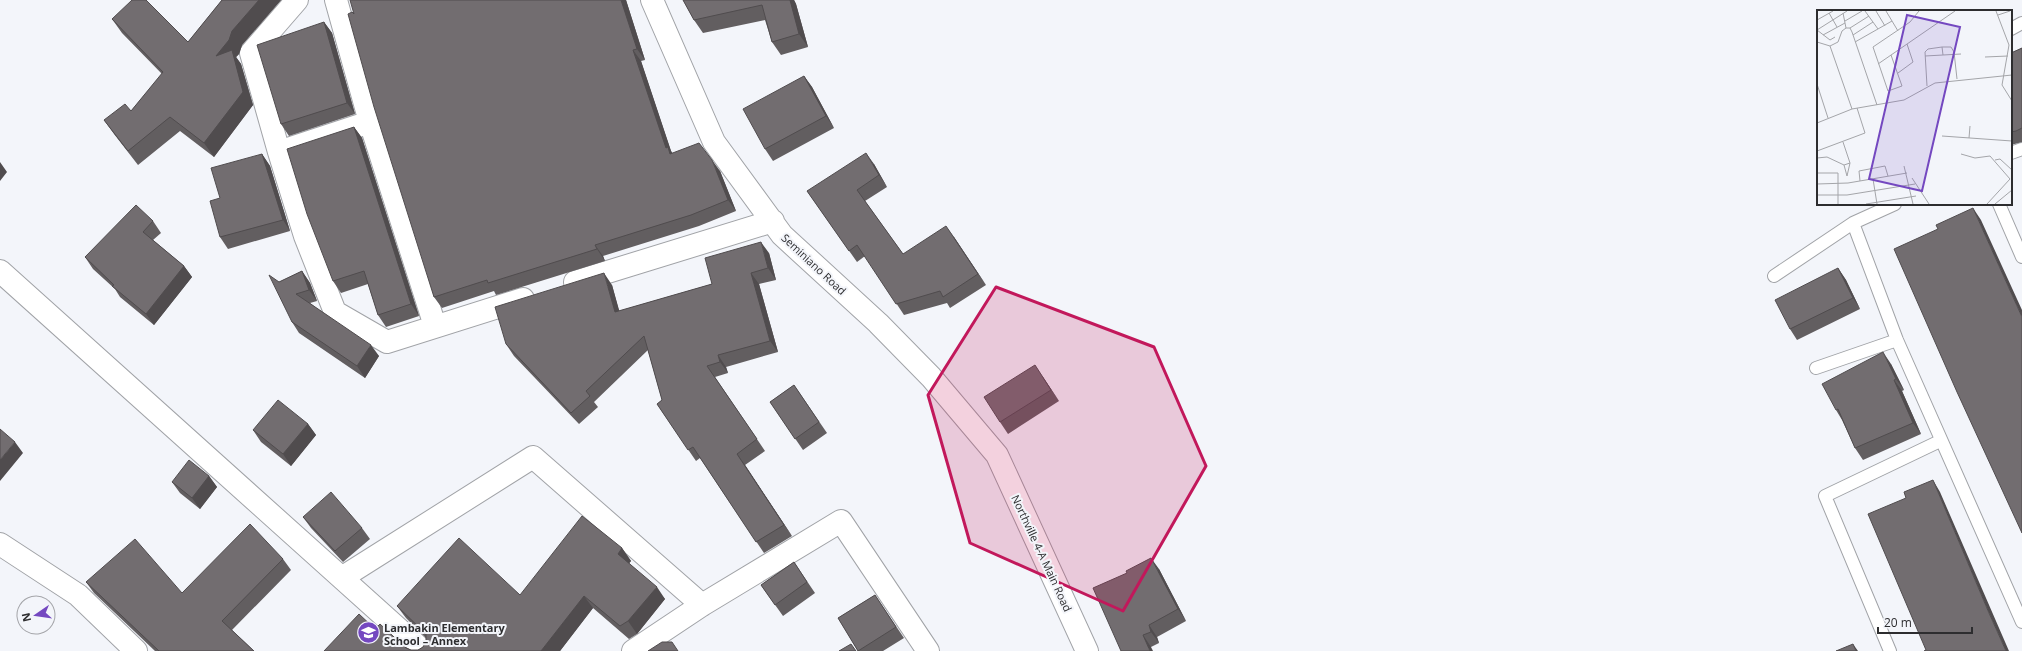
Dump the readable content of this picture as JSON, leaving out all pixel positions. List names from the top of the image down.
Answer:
{
  "streets": {
    "street": ["Seminiano Road", "Northville 4-A Main Road"]
  },
  "crossings": [
    ["Seminiano Road", "Northville 4-A Main Road"]
  ],
  "places": {
    "school or university": ["Lambakin Elementary School – Annex"]
  },
  "scale_bar": "20 m",
  "north": "left"
}
